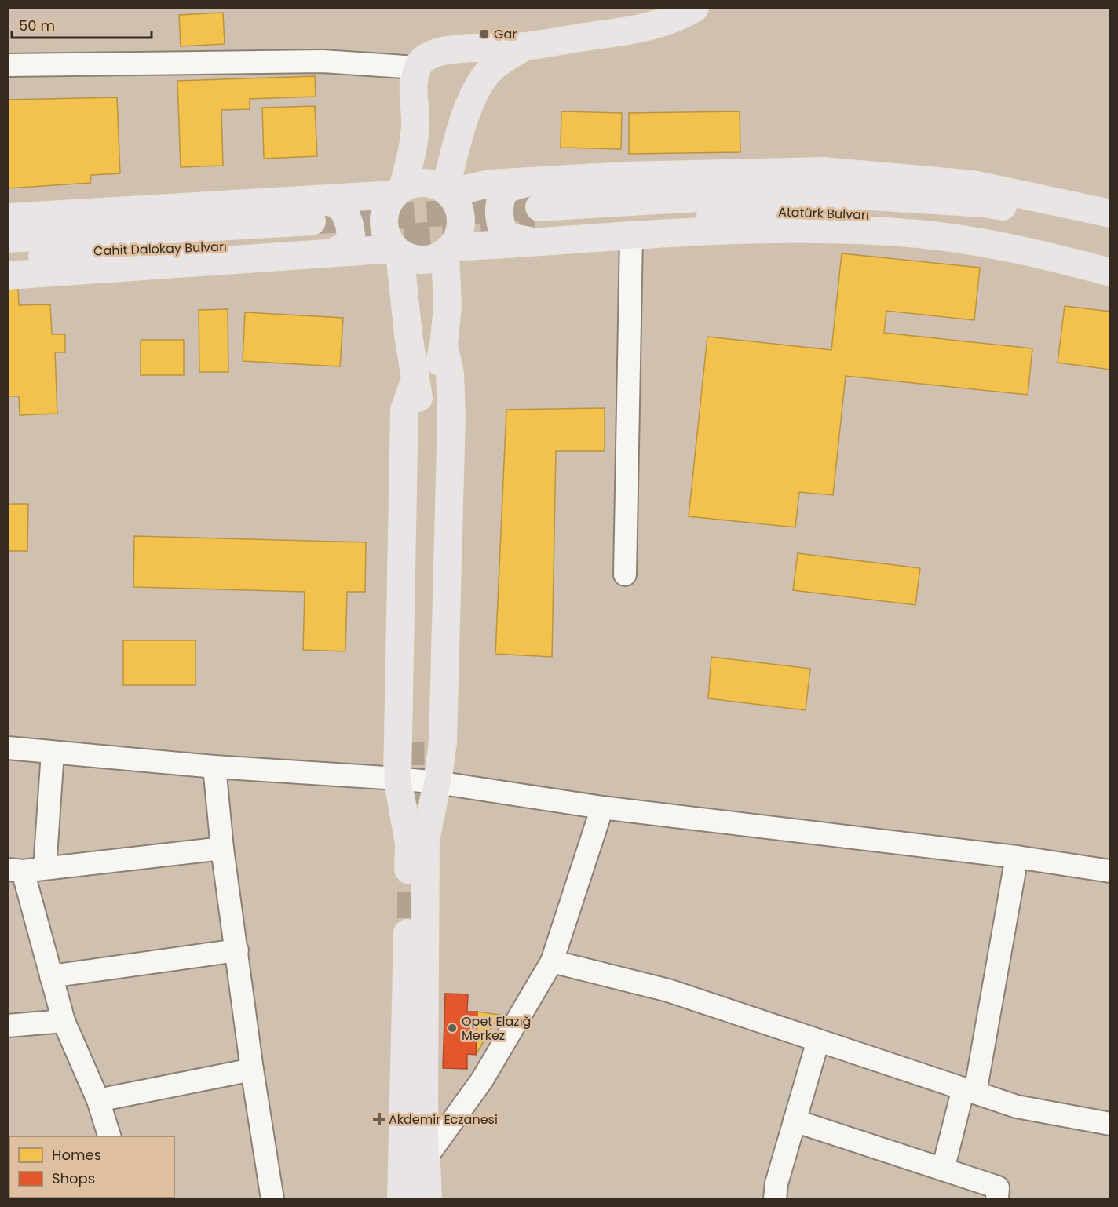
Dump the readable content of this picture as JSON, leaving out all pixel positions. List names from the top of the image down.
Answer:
{
  "streets": {
    "main road": ["Atatürk Bulvarı", "Cahit Dalokay Bulvarı"]
  },
  "places": {
    "transit": ["Gar"],
    "other": ["Opet Elazığ Merkez"],
    "health": ["Akdemir Eczanesi"]
  },
  "legend": ["Homes", "Shops"],
  "scale_bar": "50 m"
}
